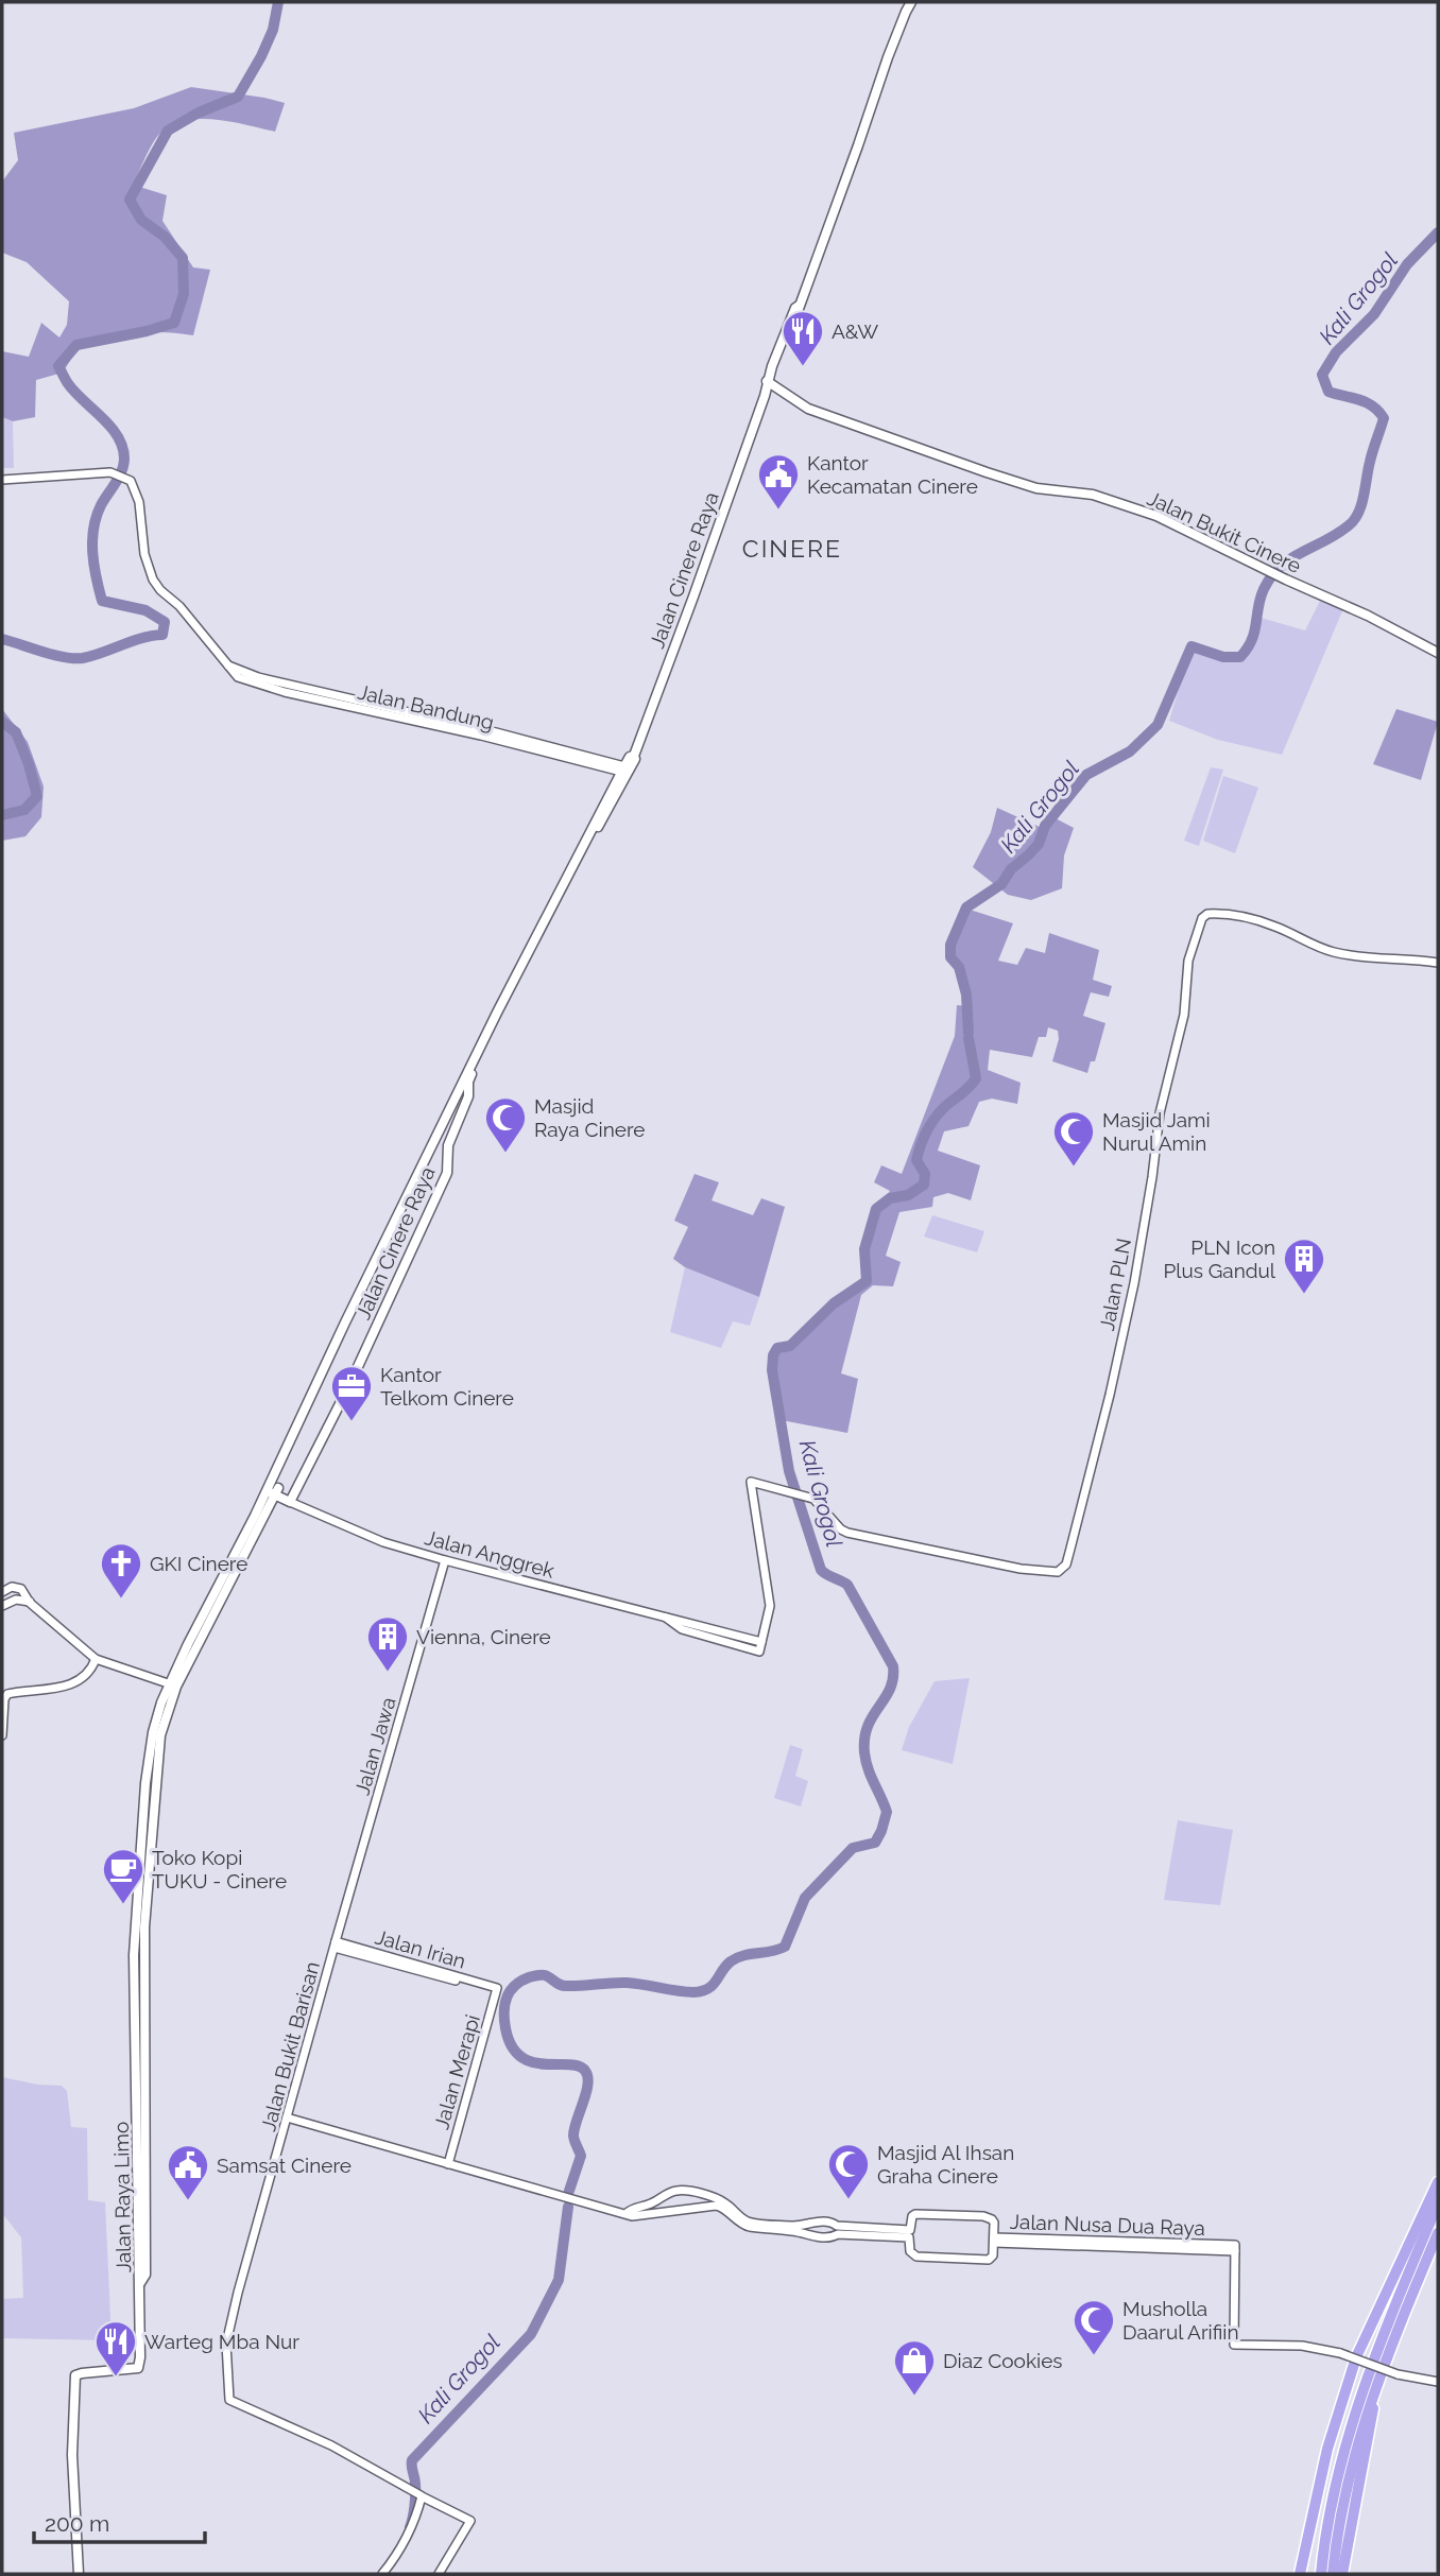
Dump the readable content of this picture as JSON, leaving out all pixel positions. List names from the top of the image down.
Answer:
{
  "streets": {
    "main road": [
      "Jalan Bukit Cinere",
      "Jalan Cinere Raya",
      "Jalan Anggrek",
      "Jalan Raya Limo"
    ],
    "street": [
      "Jalan Bandung",
      "Jalan PLN",
      "Jalan Jawa",
      "Jalan Irian",
      "Jalan Bukit Barisan",
      "Jalan Merapi",
      "Jalan Nusa Dua Raya"
    ]
  },
  "crossings": [
    ["Jalan Bukit Cinere", "Jalan Cinere Raya"],
    ["Jalan Cinere Raya", "Jalan Bandung"],
    ["Jalan Cinere Raya", "Jalan Anggrek"],
    ["Jalan Cinere Raya", "Jalan Raya Limo"],
    ["Jalan PLN", "Jalan Anggrek"],
    ["Jalan Anggrek", "Jalan Jawa"],
    ["Jalan Anggrek", "Jalan Raya Limo"],
    ["Jalan Jawa", "Jalan Irian"],
    ["Jalan Jawa", "Jalan Bukit Barisan"],
    ["Jalan Irian", "Jalan Bukit Barisan"],
    ["Jalan Irian", "Jalan Merapi"]
  ],
  "districts": ["CINERE"],
  "water": ["Kali Grogol"],
  "places": {
    "restaurant": ["A&W", "Warteg Mba Nur"],
    "public building": ["Kantor Kecamatan Cinere", "Samsat Cinere"],
    "mosque": [
      "Masjid Raya Cinere",
      "Masjid Jami Nurul Amin",
      "Masjid Al Ihsan Graha Cinere",
      "Musholla Daarul Arifiin"
    ],
    "building": ["PLN Icon Plus Gandul", "Vienna, Cinere"],
    "office": ["Kantor Telkom Cinere"],
    "church": ["GKI Cinere"],
    "cafe": ["Toko Kopi TUKU - Cinere"],
    "shop": ["Diaz Cookies"]
  },
  "scale_bar": "200 m"
}
